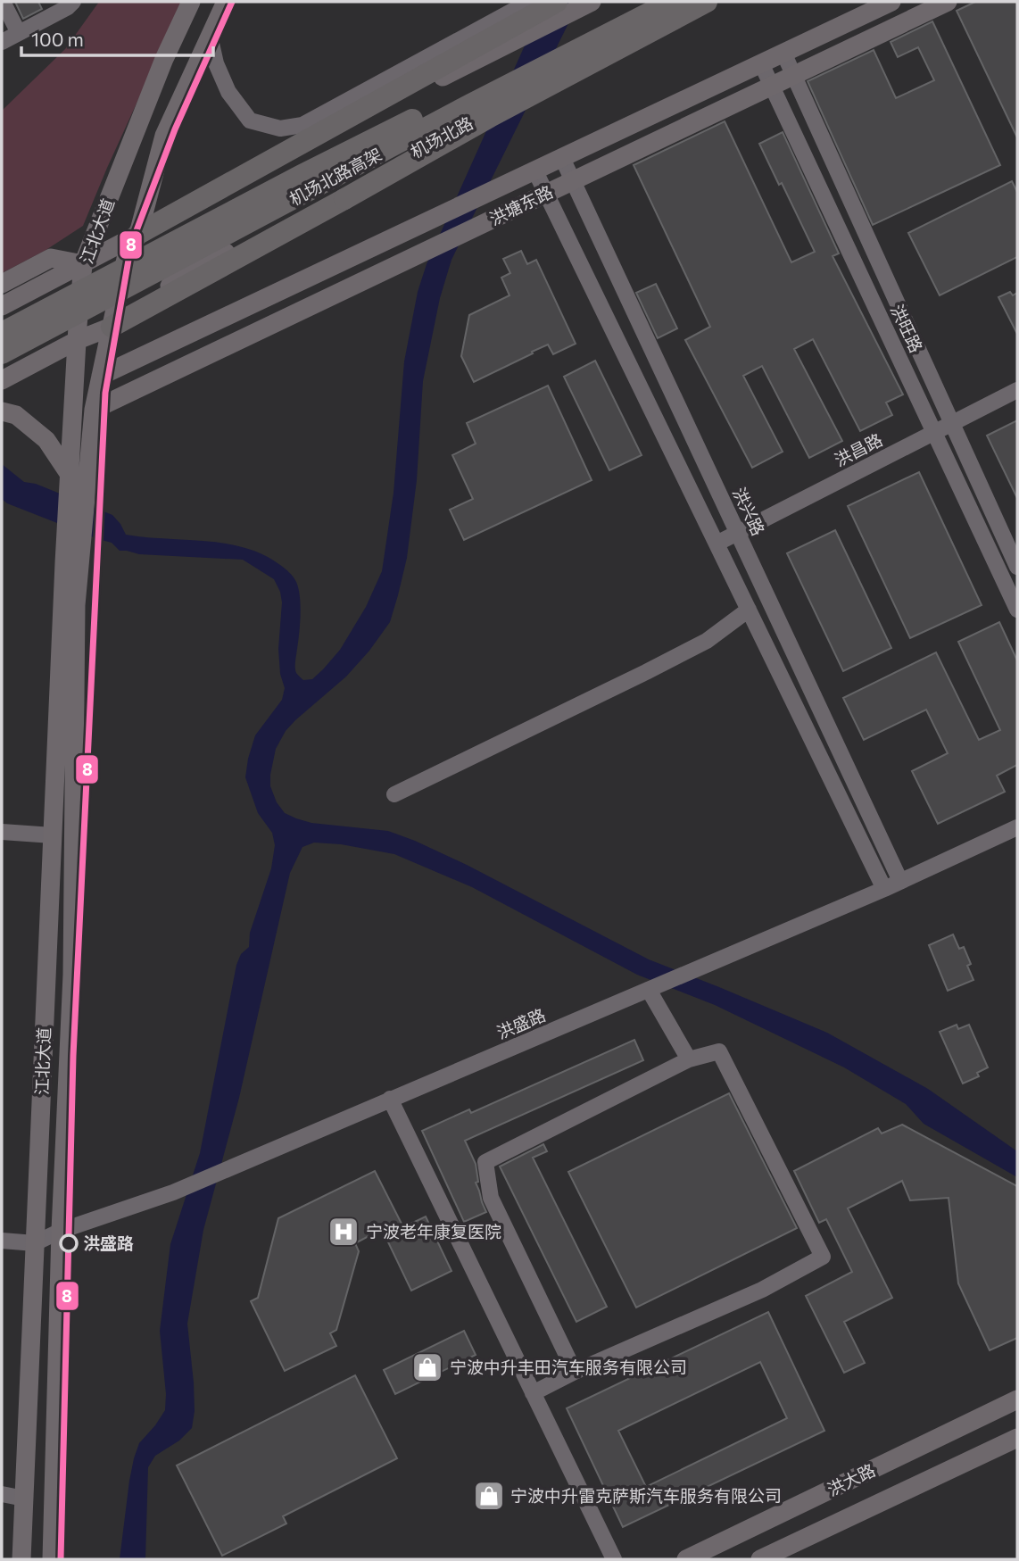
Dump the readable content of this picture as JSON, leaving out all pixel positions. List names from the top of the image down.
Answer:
{
  "streets": {
    "highway": ["机场北路高架"],
    "main road": [
      "机场北路",
      "洪塘东路",
      "江北大道",
      "洪大路"
    ],
    "street": [
      "洪旺路",
      "洪昌路",
      "洪兴路",
      "洪盛路"
    ]
  },
  "crossings": [
    ["机场北路", "江北大道"],
    ["洪塘东路", "洪旺路"],
    ["洪塘东路", "洪兴路"],
    ["江北大道", "洪盛路"],
    ["洪旺路", "洪昌路"],
    ["洪昌路", "洪兴路"],
    ["洪兴路", "洪盛路"]
  ],
  "places": {
    "hospital": ["宁波老年康复医院"],
    "other": ["洪盛路"],
    "shop": ["宁波中升丰田汽车服务有限公司", "宁波中升雷克萨斯汽车服务有限公司"]
  },
  "lines": ["transit line 8"],
  "scale_bar": "100 m"
}
